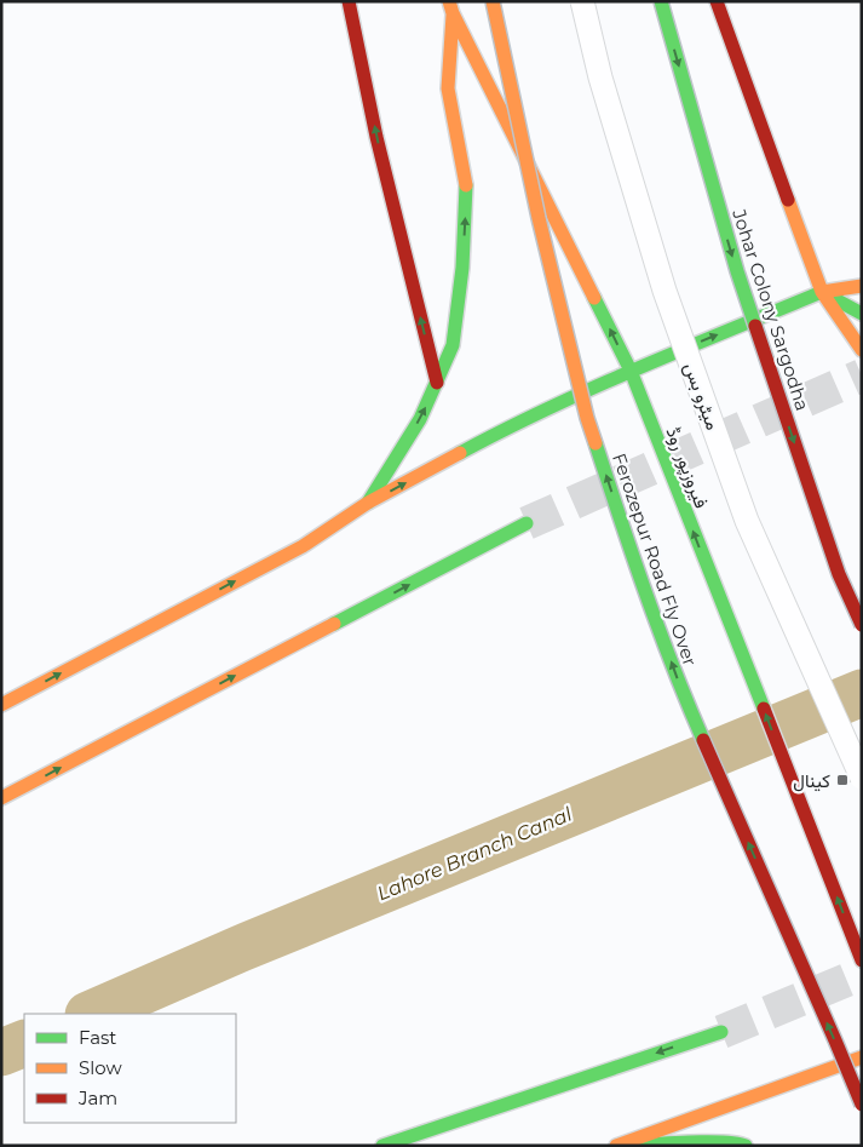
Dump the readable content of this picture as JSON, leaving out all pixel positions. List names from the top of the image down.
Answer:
{
  "streets": {
    "main road": ["Johar Colony Sargodha", "فیروزپور روڈ", "Ferozepur Road Fly Over"],
    "lane": ["میٹرو بس"]
  },
  "one_way": ["فیروزپور روڈ"],
  "water": ["Lahore Branch Canal"],
  "places": {
    "transit": ["کینال"]
  },
  "legend": ["Fast", "Slow", "Jam"]
}
